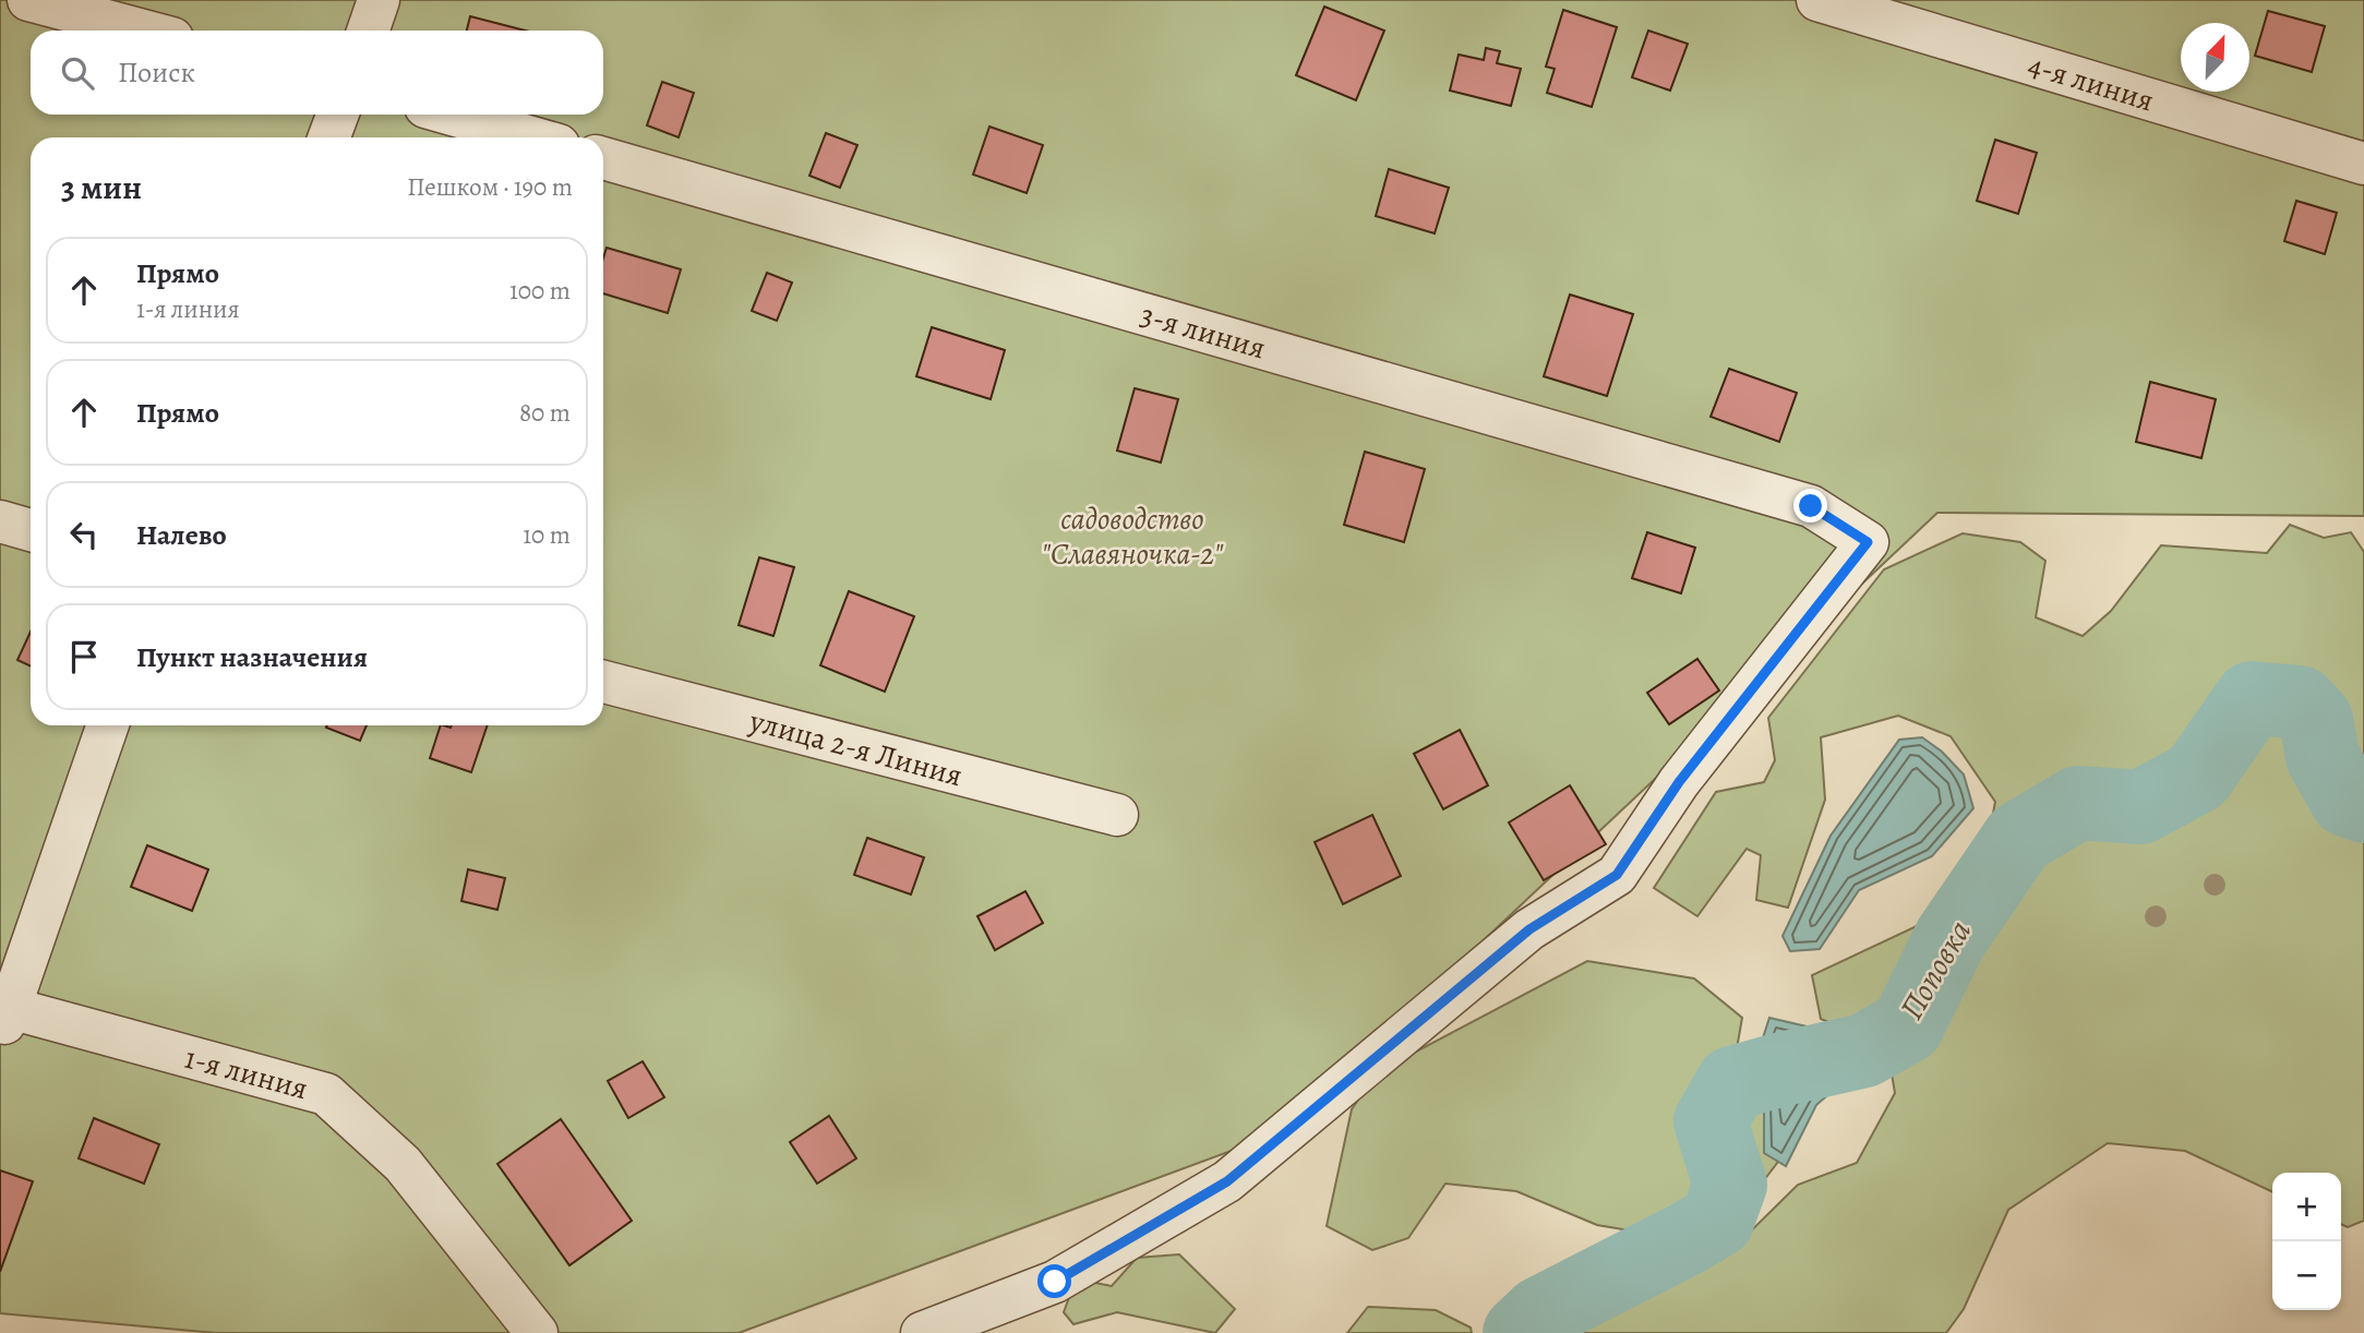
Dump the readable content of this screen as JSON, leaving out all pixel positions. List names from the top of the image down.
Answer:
{
  "streets": {
    "street": [
      "4-я линия",
      "3-я линия",
      "улица 2-я Линия",
      "1-я линия"
    ]
  },
  "water": ["Поповка"],
  "parks": ["садоводство \"Славяночка-2\""],
  "north": "top right",
  "page": {
    "search": "Поиск",
    "heading": ["3 мин", "Пешком · 190 m"],
    "list": [
      ["Прямо", "1-я линия", "100 m"],
      ["Прямо", "80 m"],
      ["Налево", "10 m"],
      "Пункт назначения"
    ],
    "map_buttons": ["+", "−"]
  }
}
